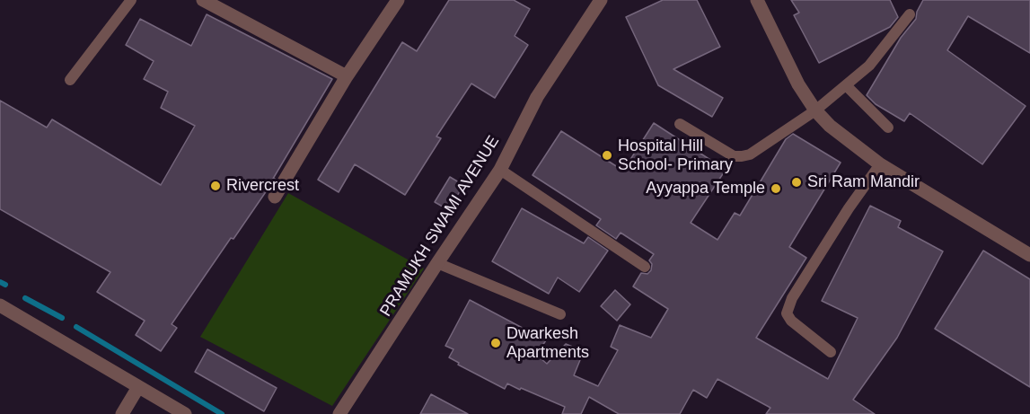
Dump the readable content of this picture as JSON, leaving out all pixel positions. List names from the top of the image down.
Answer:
{
  "streets": {
    "street": ["PRAMUKH SWAMI AVENUE"]
  },
  "places": [
    "Hospital Hill School- Primary",
    "Sri Ram Mandir",
    "Rivercrest",
    "Ayyappa Temple",
    "Dwarkesh Apartments"
  ]
}
